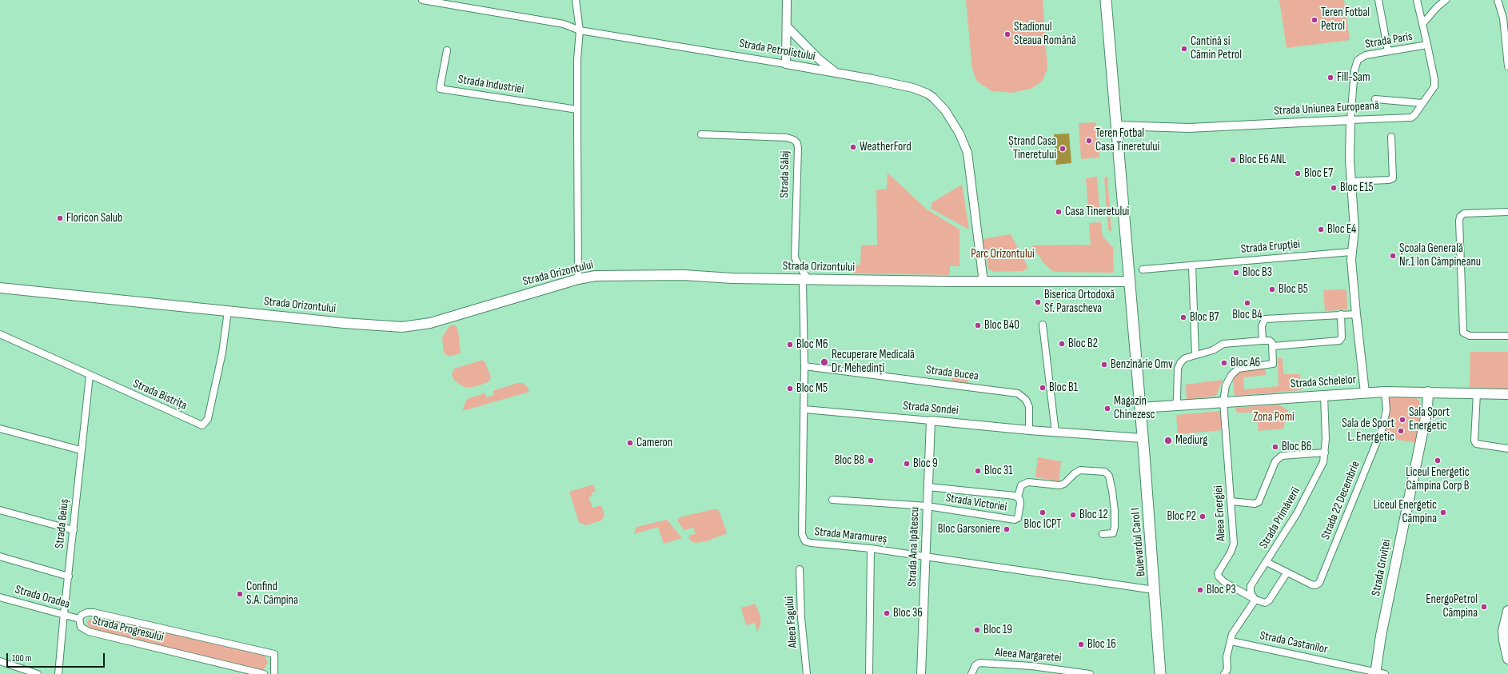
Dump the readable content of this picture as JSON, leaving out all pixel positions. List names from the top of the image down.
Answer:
{
  "streets": {
    "main road": [
      "Strada Orizontului",
      "Strada Schelelor",
      "Bulevardul Carol I",
      "Strada Griviței"
    ],
    "street": [
      "Strada Paris",
      "Strada Petrolistului",
      "Strada Industriei",
      "Strada Uniunea Europeană",
      "Strada Sălaj",
      "Strada Erupției",
      "Strada Bucea",
      "Strada Bistrița",
      "Strada Sondei",
      "Strada 22 Decembrie",
      "Strada Victoriei",
      "Aleea Energiei",
      "Strada Primăverii",
      "Strada Beiuș",
      "Strada Maramureș",
      "Strada Ana Ipătescu",
      "Strada Oradea",
      "Aleea Fagului",
      "Strada Progresului",
      "Strada Castanilor",
      "Aleea Margaretei"
    ]
  },
  "crossings": [
    ["Strada Paris", "Strada Uniunea Europeană"],
    ["Strada Petrolistului", "Strada Orizontului"],
    ["Strada Uniunea Europeană", "Bulevardul Carol I"],
    ["Strada Sălaj", "Strada Orizontului"],
    ["Strada Sălaj", "Strada Maramureș"],
    ["Strada Orizontului", "Strada Bistrița"],
    ["Strada Orizontului", "Strada Maramureș"],
    ["Strada Orizontului", "Bulevardul Carol I"],
    ["Strada Bucea", "Strada Sondei"],
    ["Strada Bucea", "Strada Maramureș"],
    ["Strada Schelelor", "Strada 22 Decembrie"],
    ["Strada Schelelor", "Aleea Energiei"],
    ["Strada Schelelor", "Strada Primăverii"],
    ["Strada Schelelor", "Bulevardul Carol I"],
    ["Strada Schelelor", "Strada Griviței"],
    ["Strada Bistrița", "Strada Beiuș"],
    ["Strada Sondei", "Strada Maramureș"],
    ["Strada Sondei", "Bulevardul Carol I"],
    ["Strada Sondei", "Strada Ana Ipătescu"],
    ["Strada 22 Decembrie", "Strada Primăverii"],
    ["Strada Victoriei", "Strada Ana Ipătescu"],
    ["Aleea Energiei", "Strada Primăverii"],
    ["Strada Beiuș", "Strada Oradea"],
    ["Strada Maramureș", "Bulevardul Carol I"],
    ["Strada Maramureș", "Strada Ana Ipătescu"],
    ["Strada Griviței", "Strada Castanilor"],
    ["Strada Oradea", "Strada Progresului"]
  ],
  "parks": ["Parc Orizontului", "Zona Pomi"],
  "places": [
    "Teren Fotbal Petrol",
    "Stadionul Steaua Română",
    "Cantină si Cămin Petrol",
    "Fill-Sam",
    "Teren Fotbal Casa Tineretului",
    "WeatherFord",
    "Ștrand Casa Tineretului",
    "Bloc E6 ANL",
    "Bloc E7",
    "Bloc E15",
    "Casa Tineretului",
    "Floricon Salub",
    "Bloc E4",
    "Școala Generală Nr.1 Ion Câmpineanu",
    "Bloc B3",
    "Bloc B5",
    "Biserica Ortodoxă Sf. Parascheva",
    "Bloc B4",
    "Bloc B7",
    "Bloc B40",
    "Bloc B2",
    "Bloc M6",
    "Recuperare Medicală Dr. Mehedinți",
    "Bloc A6",
    "Benzinărie Omv",
    "Bloc B1",
    "Bloc M5",
    "Magazin Chinezesc",
    "Sala Sport Energetic",
    "Sala de Sport L. Energetic",
    "Mediurg",
    "Cameron",
    "Bloc B6",
    "Bloc B8",
    "Liceul Energetic Câmpina Corp B",
    "Bloc 9",
    "Bloc 31",
    "Bloc ICPT",
    "Liceul Energetic Câmpina",
    "Bloc 12",
    "Bloc P2",
    "Bloc Garsoniere",
    "Bloc P3",
    "Confind S.A. Câmpina",
    "EnergoPetrol Câmpina",
    "Bloc 36",
    "Bloc 19",
    "Bloc 16"
  ],
  "scale_bar": "100 m"
}
